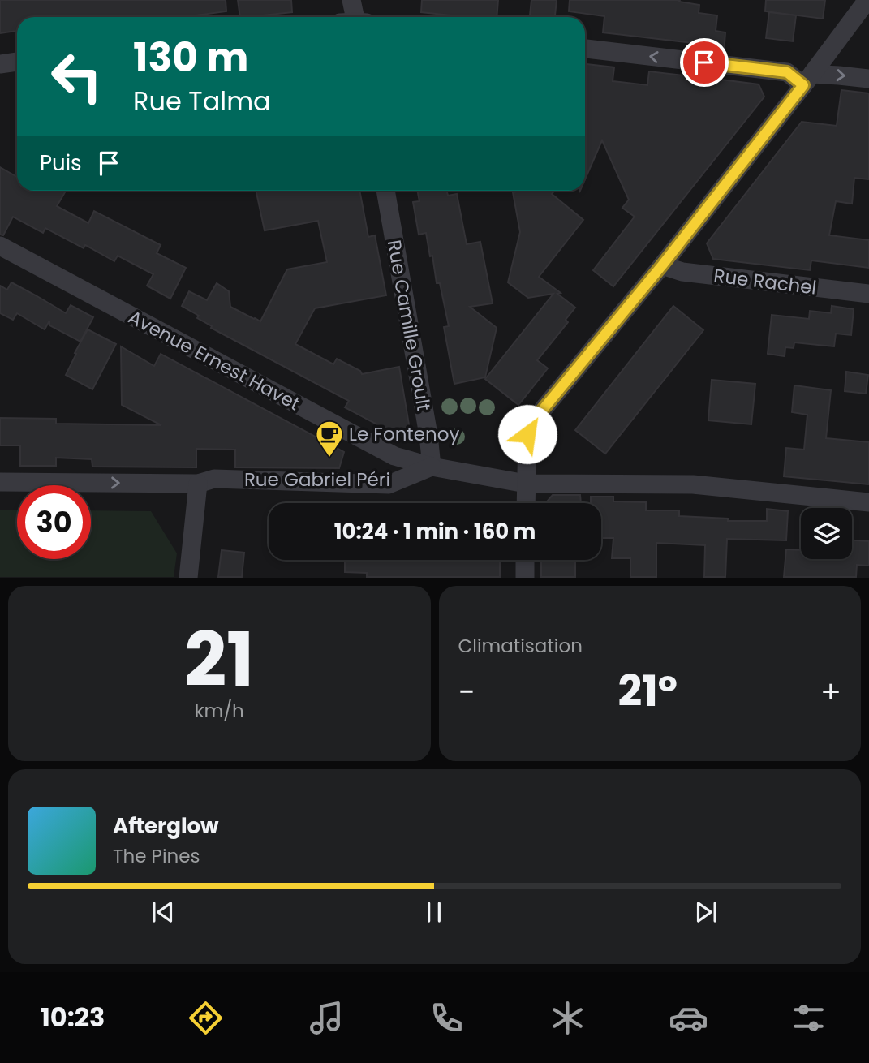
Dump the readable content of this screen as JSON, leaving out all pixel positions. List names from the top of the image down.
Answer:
{
  "streets": {
    "street": [
      "Rue Rachel",
      "Rue Camille Groult",
      "Avenue Ernest Havet",
      "Rue Gabriel Péri"
    ]
  },
  "crossings": [
    ["Rue Camille Groult", "Avenue Ernest Havet"],
    ["Rue Camille Groult", "Rue Gabriel Péri"],
    ["Avenue Ernest Havet", "Rue Gabriel Péri"]
  ],
  "one_way": ["Rue Gabriel Péri"],
  "places": {
    "cafe": ["Le Fontenoy"]
  },
  "page": {
    "turn": ["130 m", "Rue Talma"],
    "then": "Puis",
    "limit": "30",
    "trip": "10:24 · 1 min · 160 m",
    "tile": [
      ["21", "km/h"],
      "Climatisation"
    ],
    "heat": ["−", "21°", "+"],
    "song": ["Afterglow", "The Pines"],
    "tabs": "10:23"
  }
}
